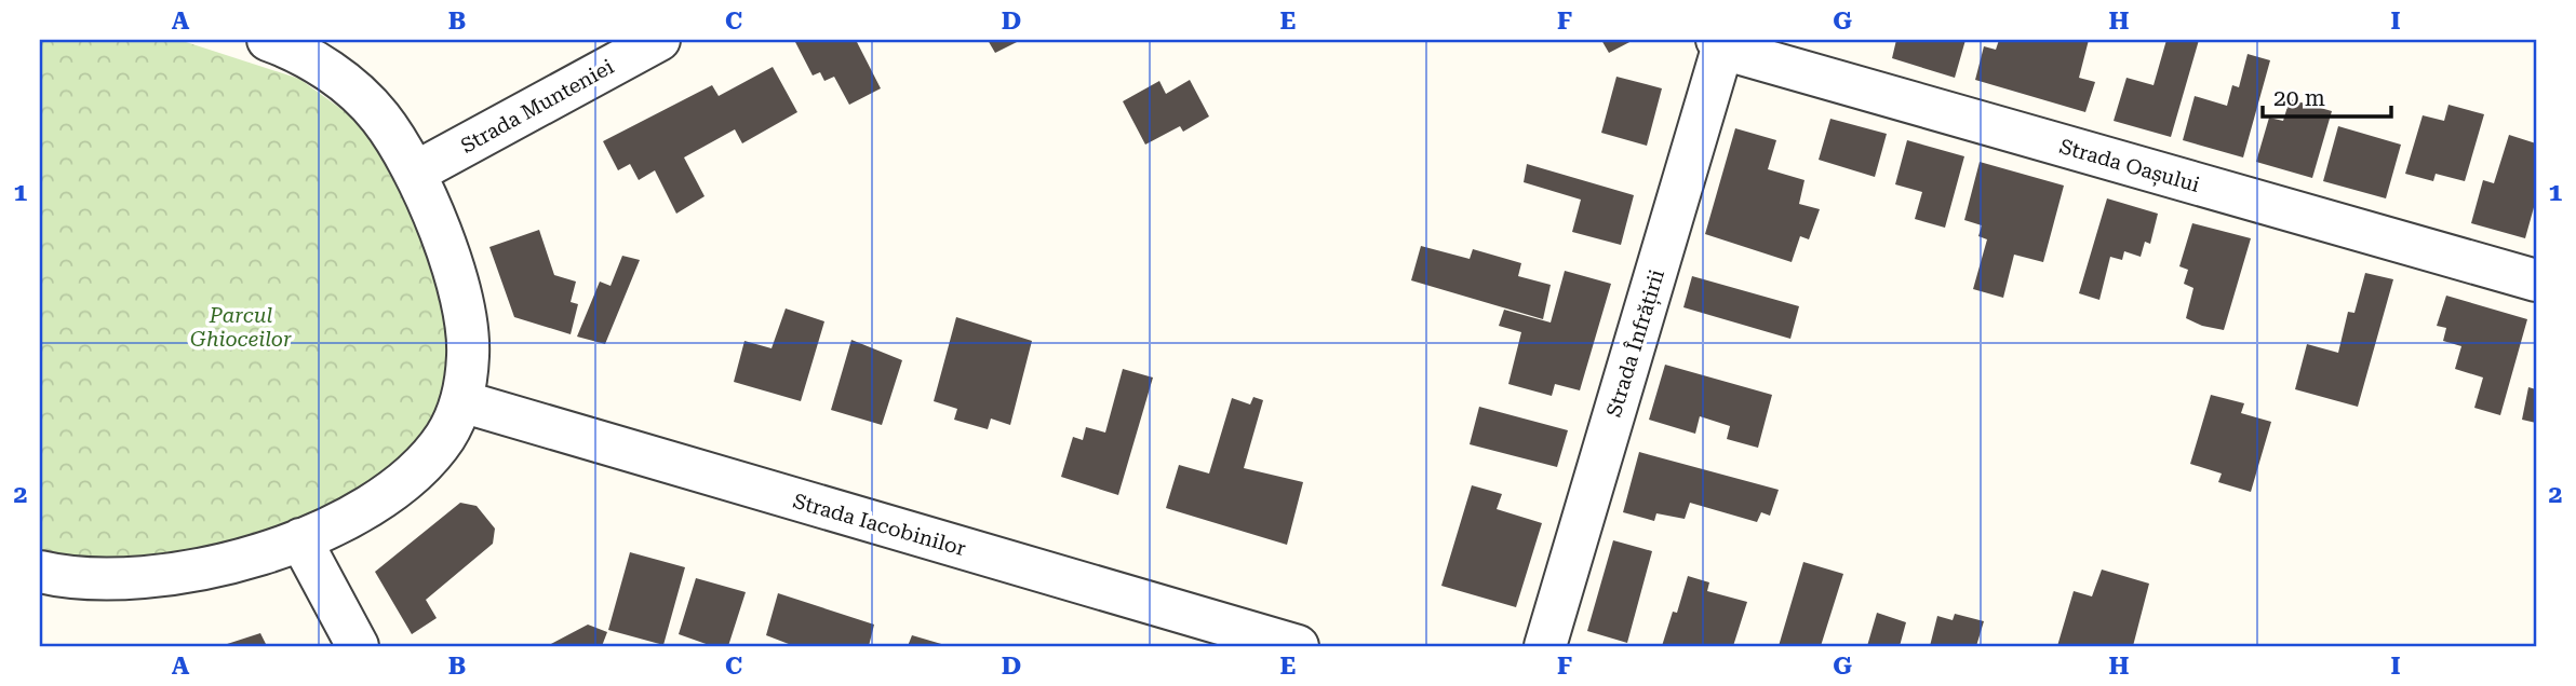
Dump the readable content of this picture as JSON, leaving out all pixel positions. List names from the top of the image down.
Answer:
{
  "streets": {
    "street": [
      "Strada Munteniei",
      "Strada Oașului",
      "Strada Înfrățirii",
      "Strada Iacobinilor"
    ]
  },
  "crossings": [
    ["Strada Oașului", "Strada Înfrățirii"]
  ],
  "parks": ["Parcul Ghioceilor"],
  "scale_bar": "20 m",
  "grid": {
    "columns": [
      "A",
      "B",
      "C",
      "D",
      "E",
      "F",
      "G",
      "H",
      "I"
    ],
    "rows": ["1", "2"]
  }
}
